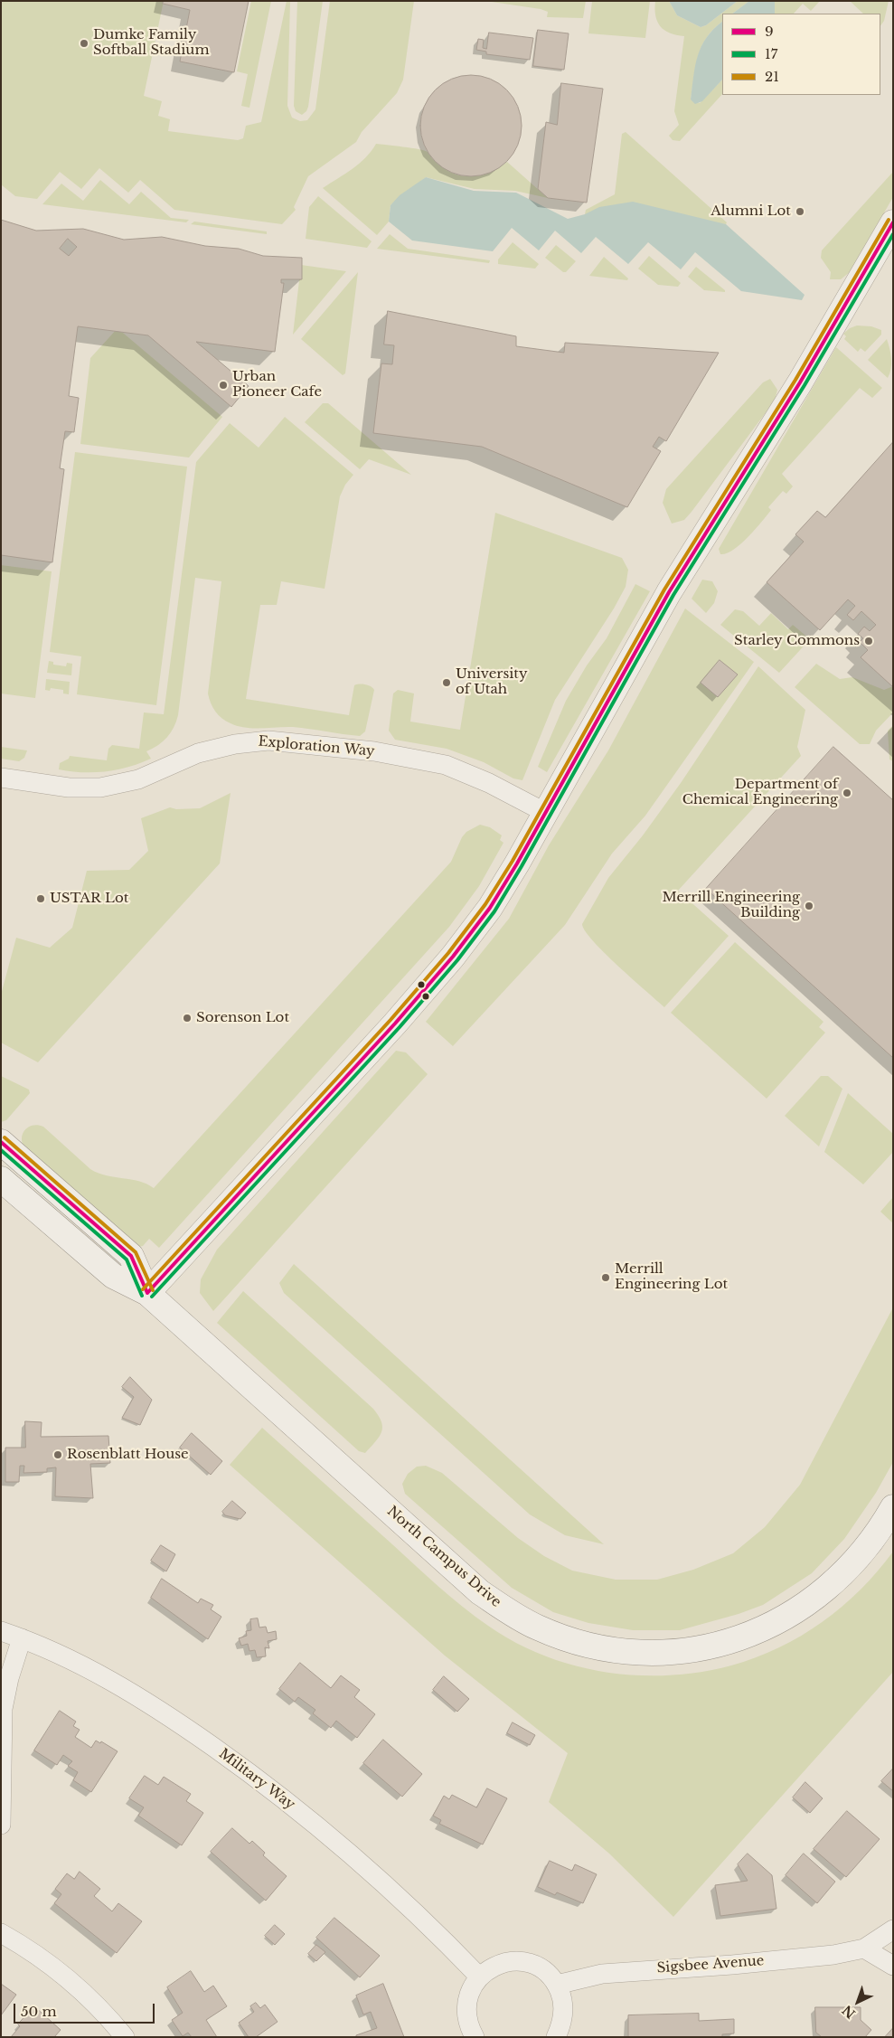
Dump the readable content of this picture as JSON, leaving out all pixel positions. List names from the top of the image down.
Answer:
{
  "streets": {
    "main road": ["North Campus Drive"],
    "street": ["Exploration Way", "Military Way", "Sigsbee Avenue"]
  },
  "places": [
    "Dumke Family Softball Stadium",
    "Alumni Lot",
    "Urban Pioneer Cafe",
    "Starley Commons",
    "University of Utah",
    "Department of Chemical Engineering",
    "USTAR Lot",
    "Merrill Engineering Building",
    "Sorenson Lot",
    "Merrill Engineering Lot",
    "Rosenblatt House"
  ],
  "lines": ["transit line 21", "transit line 9", "transit line 17"],
  "legend": ["9", "17", "21"],
  "scale_bar": "50 m",
  "north": "bottom left"
}
